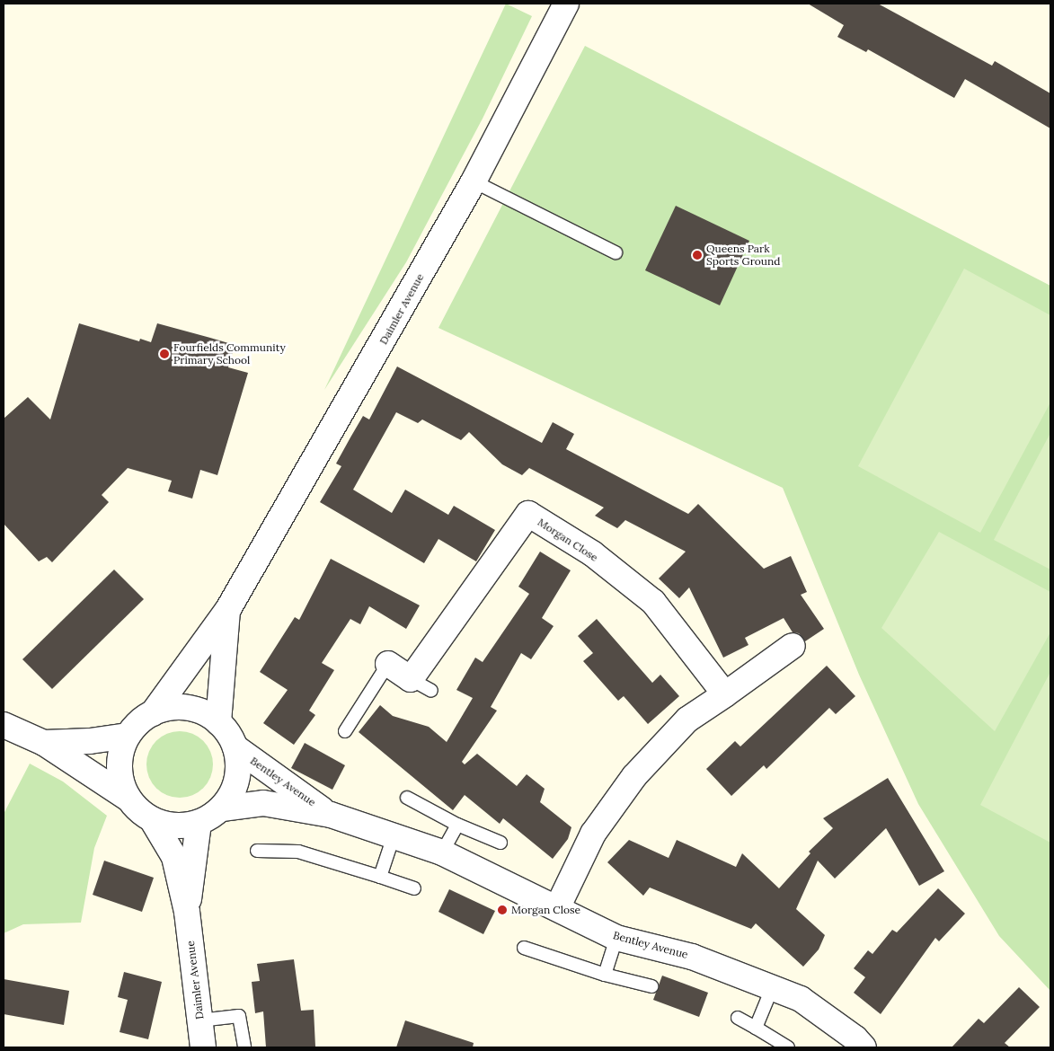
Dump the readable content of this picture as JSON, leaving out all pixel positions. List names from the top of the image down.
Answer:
{
  "streets": {
    "street": ["Daimler Avenue", "Morgan Close", "Bentley Avenue"]
  },
  "crossings": [
    ["Daimler Avenue", "Bentley Avenue"]
  ],
  "places": ["Queens Park Sports Ground", "Fourfields Community Primary School", "Morgan Close"]
}
